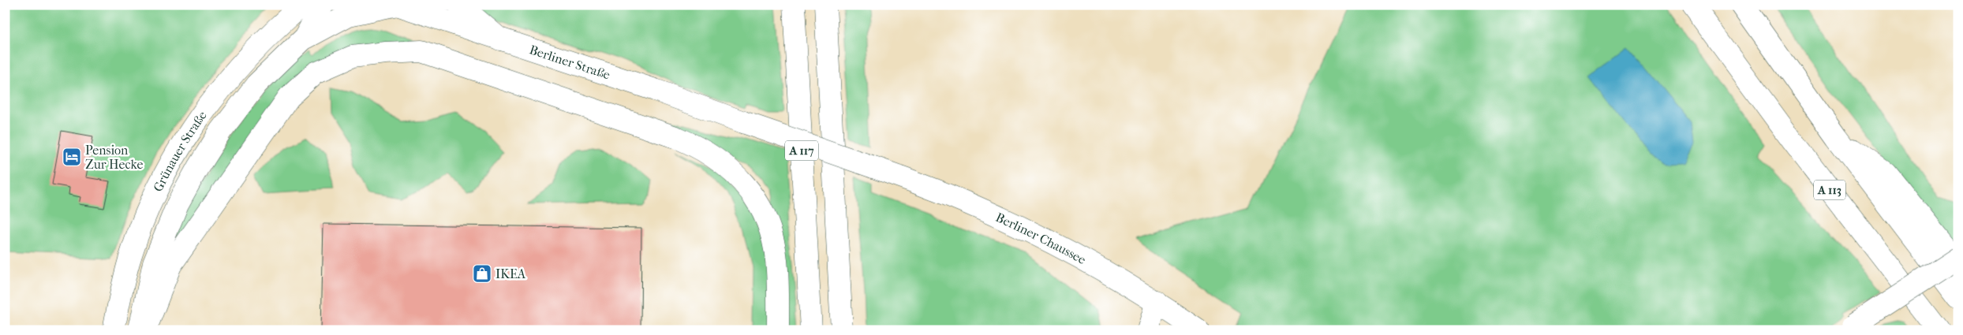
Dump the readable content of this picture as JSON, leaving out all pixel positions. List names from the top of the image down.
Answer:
{
  "streets": {
    "main road": [
      "Berliner Straße",
      "A 117",
      "Grünauer Straße",
      "A 113",
      "Berliner Chaussee"
    ]
  },
  "crossings": [
    ["Berliner Straße", "Grünauer Straße"],
    ["Berliner Straße", "Berliner Chaussee"]
  ],
  "places": {
    "hotel": ["Pension Zur Hecke"],
    "shop": ["IKEA"]
  }
}
